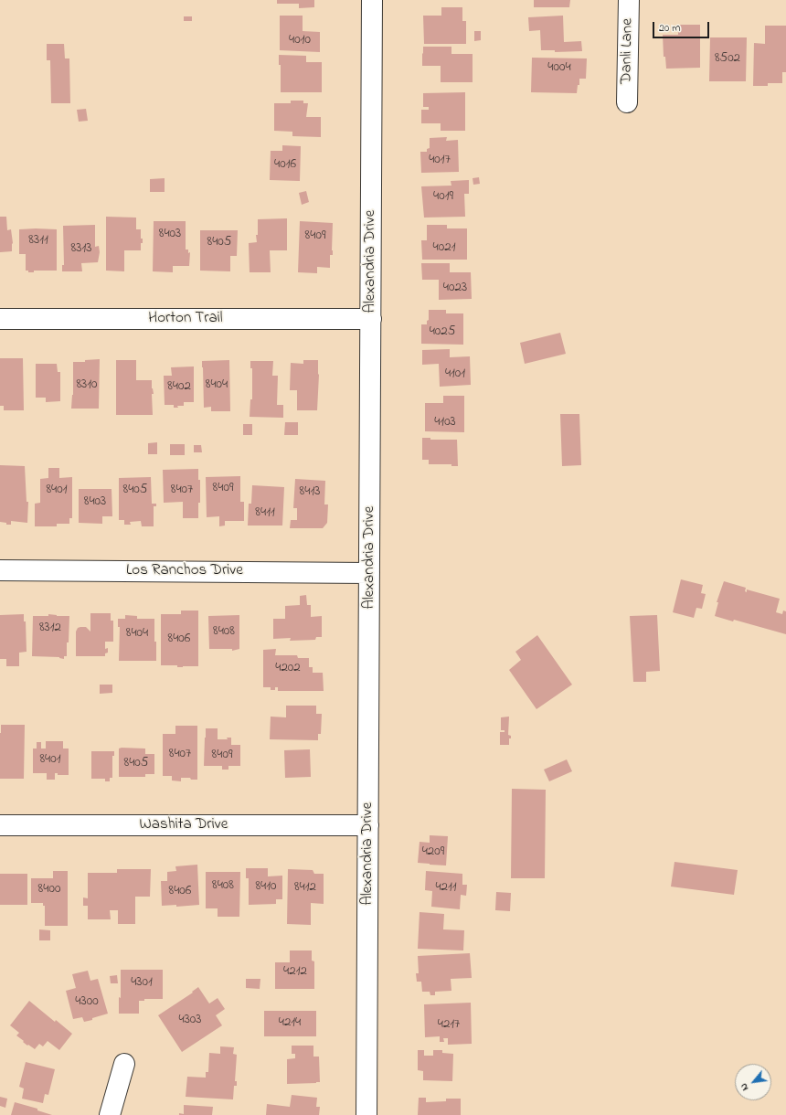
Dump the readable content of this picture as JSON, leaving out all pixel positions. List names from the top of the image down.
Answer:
{
  "streets": {
    "street": [
      "Danli Lane",
      "Alexandria Drive",
      "Horton Trail",
      "Los Ranchos Drive",
      "Washita Drive"
    ]
  },
  "crossings": [
    ["Alexandria Drive", "Horton Trail"],
    ["Alexandria Drive", "Los Ranchos Drive"],
    ["Alexandria Drive", "Washita Drive"]
  ],
  "house_numbers": [
    "4010",
    "8502",
    "4004",
    "4017",
    "4016",
    "4019",
    "8403",
    "8409",
    "8311",
    "8405",
    "4021",
    "8313",
    "4023",
    "4025",
    "4101",
    "8310",
    "8404",
    "8402",
    "4103",
    "8409",
    "8401",
    "8405",
    "8407",
    "8413",
    "8403",
    "8411",
    "8312",
    "8408",
    "8404",
    "8406",
    "4202",
    "8407",
    "8409",
    "8401",
    "8405",
    "4209",
    "8408",
    "8410",
    "8412",
    "4211",
    "8400",
    "8406",
    "4212",
    "4301",
    "4300",
    "4303",
    "4214",
    "4217"
  ],
  "scale_bar": "20 m",
  "north": "bottom left"
}
